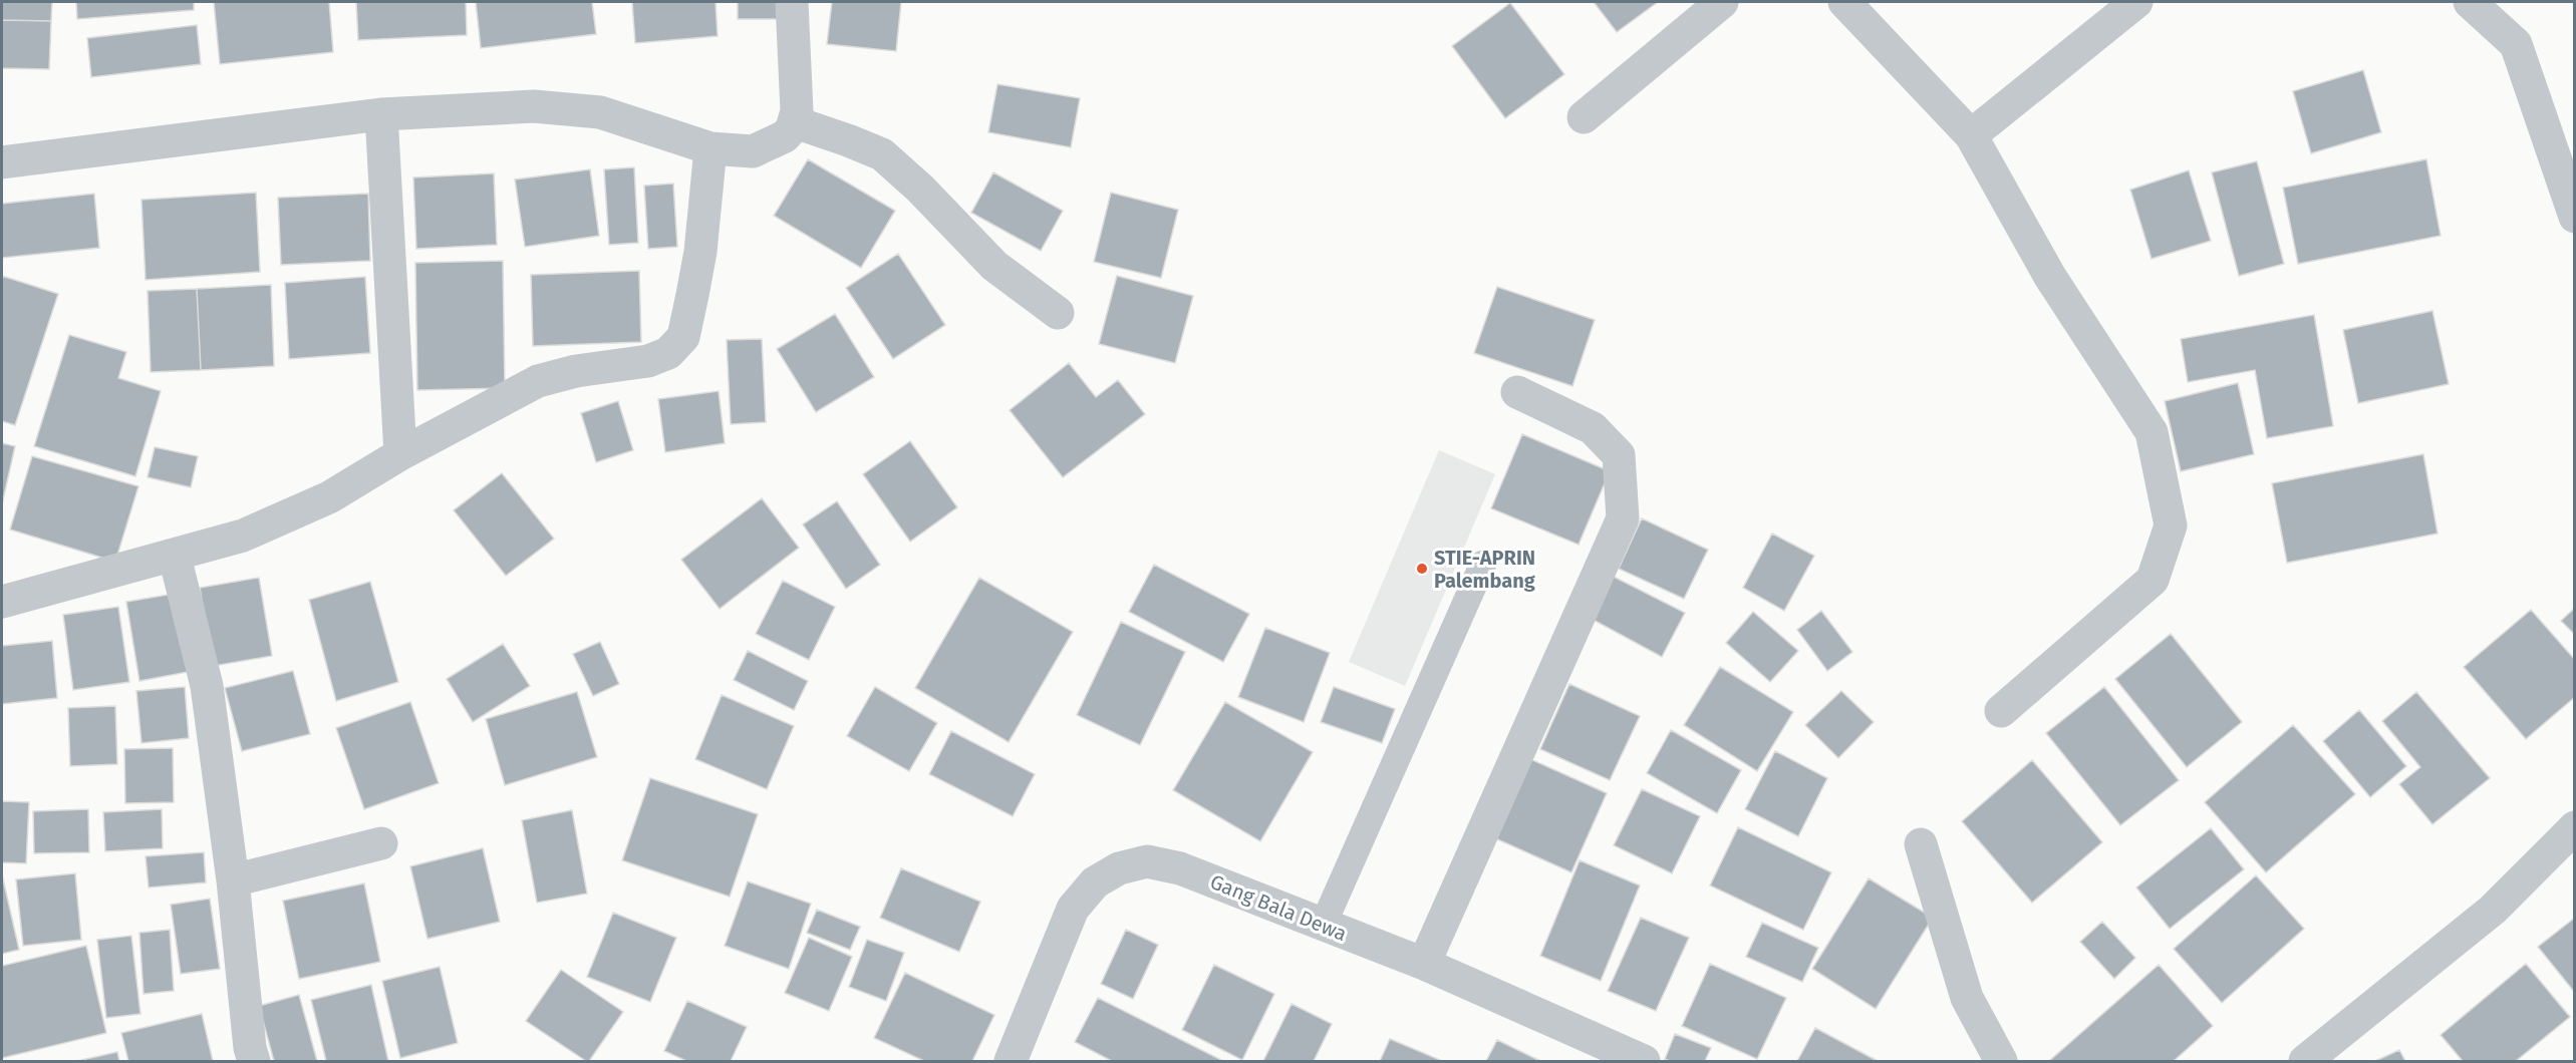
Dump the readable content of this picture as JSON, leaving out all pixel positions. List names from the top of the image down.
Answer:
{
  "streets": {
    "street": ["Gang Bala Dewa"]
  },
  "places": ["STIE-APRIN Palembang"]
}
